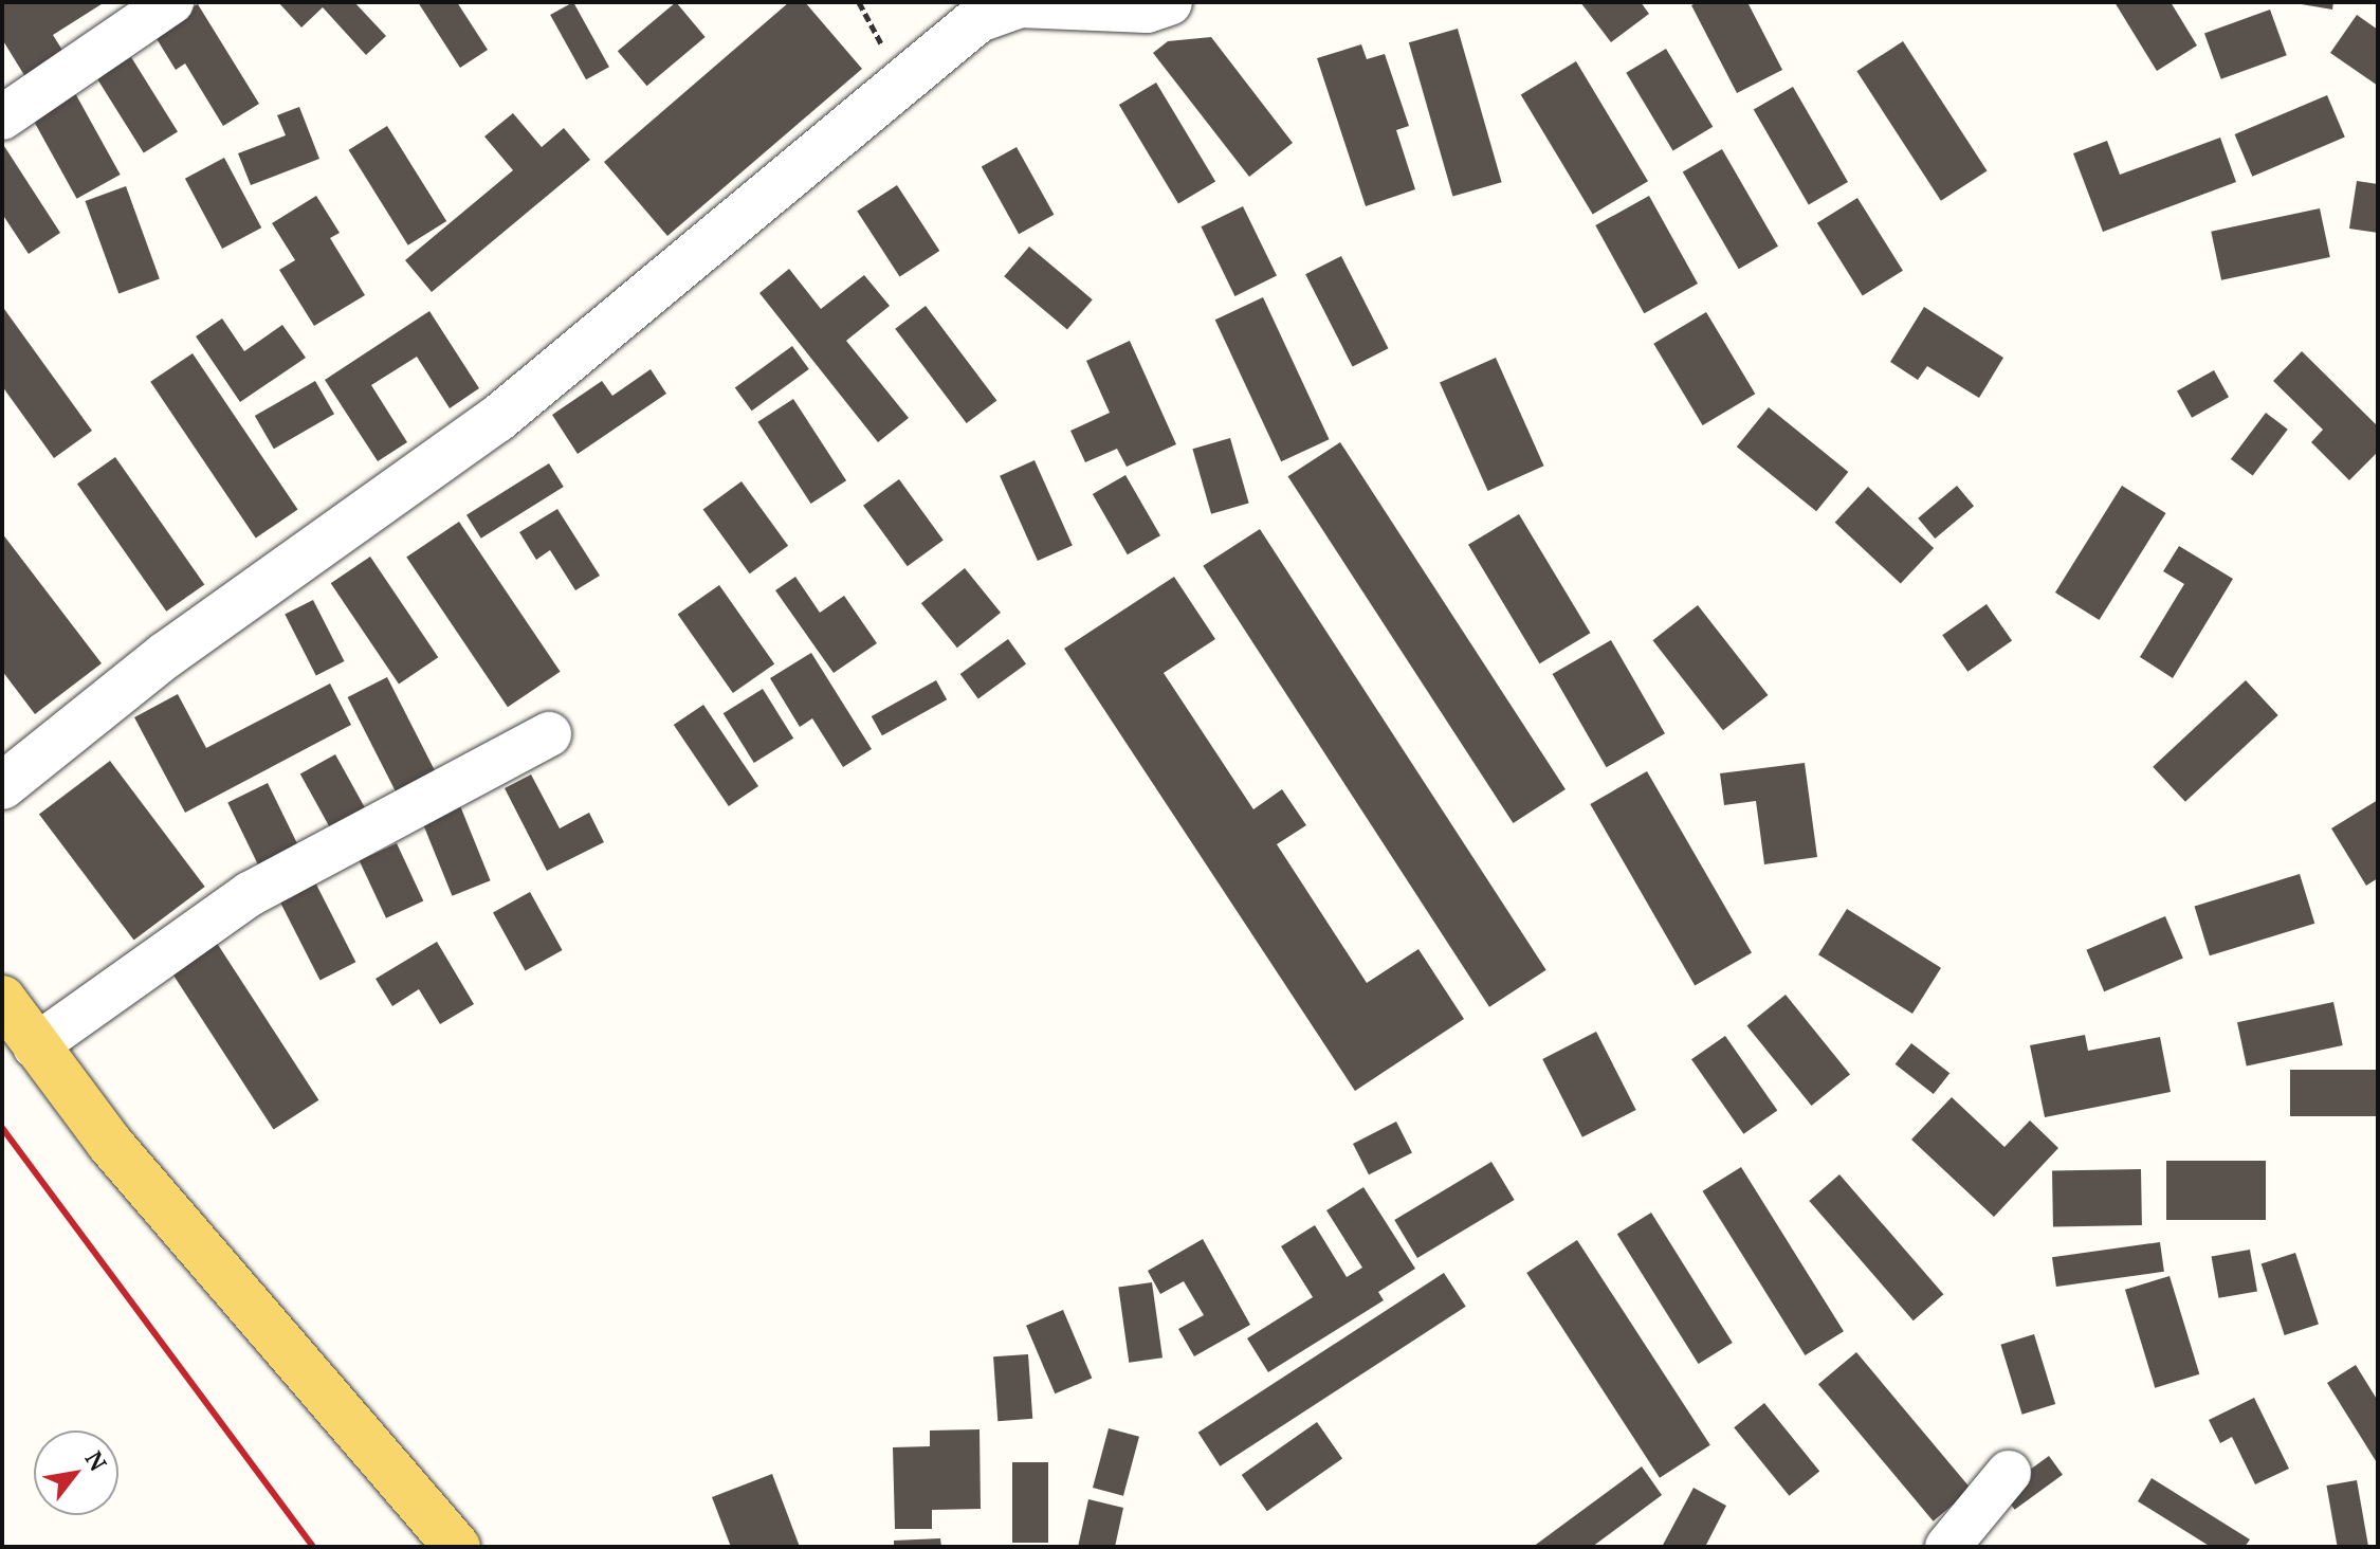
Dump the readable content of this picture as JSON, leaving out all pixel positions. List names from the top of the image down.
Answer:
{
  "north": "top right"
}
